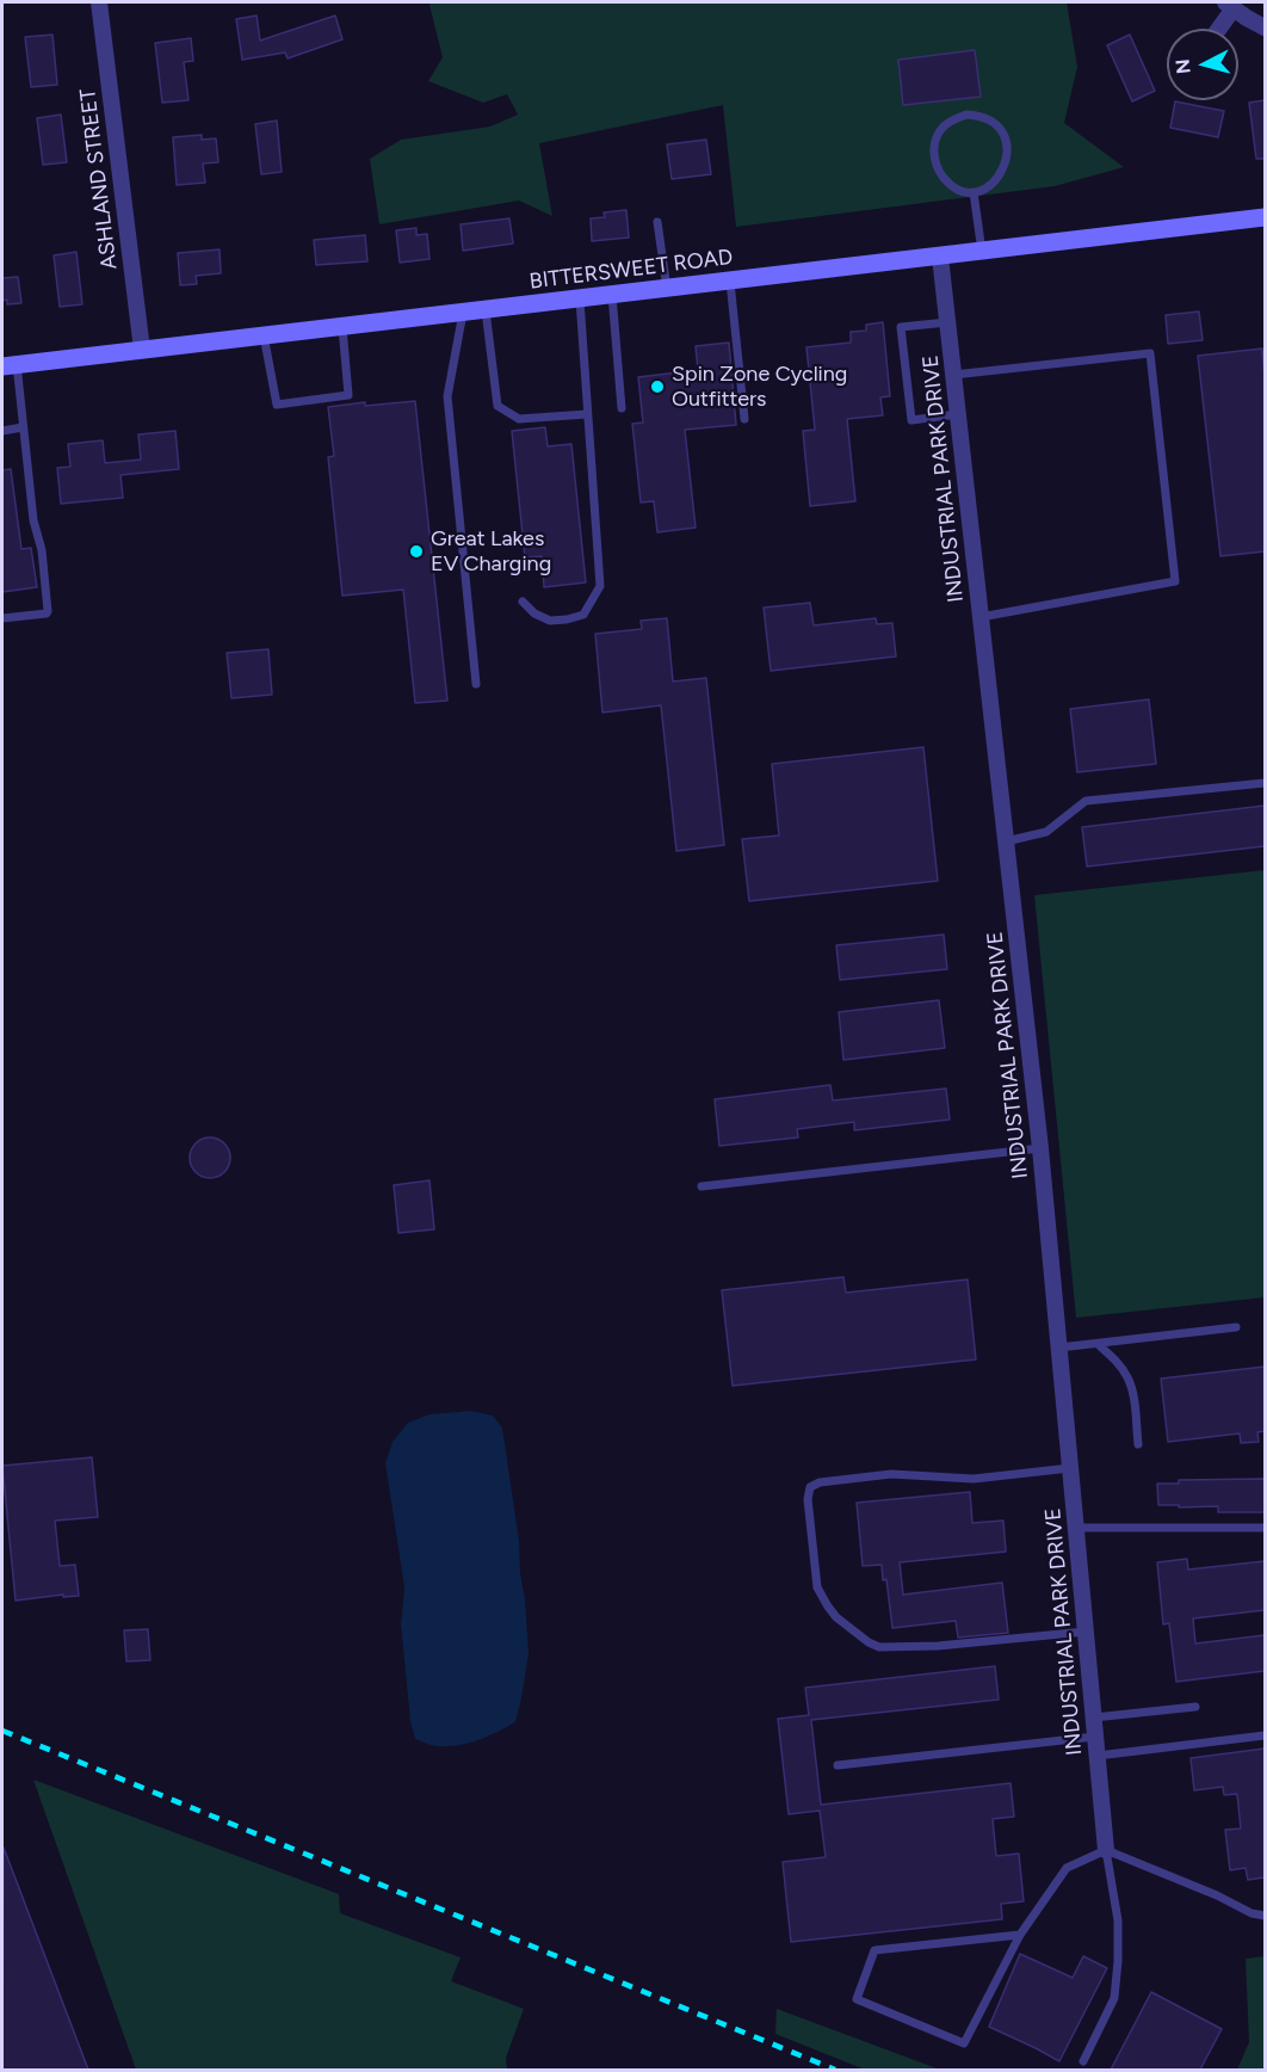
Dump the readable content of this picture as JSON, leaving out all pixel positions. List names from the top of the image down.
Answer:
{
  "streets": {
    "street": ["ASHLAND STREET", "BITTERSWEET ROAD", "INDUSTRIAL PARK DRIVE"]
  },
  "crossings": [
    ["ASHLAND STREET", "BITTERSWEET ROAD"],
    ["BITTERSWEET ROAD", "INDUSTRIAL PARK DRIVE"]
  ],
  "places": ["Spin Zone Cycling Outfitters", "Great Lakes EV Charging"],
  "north": "left"
}
